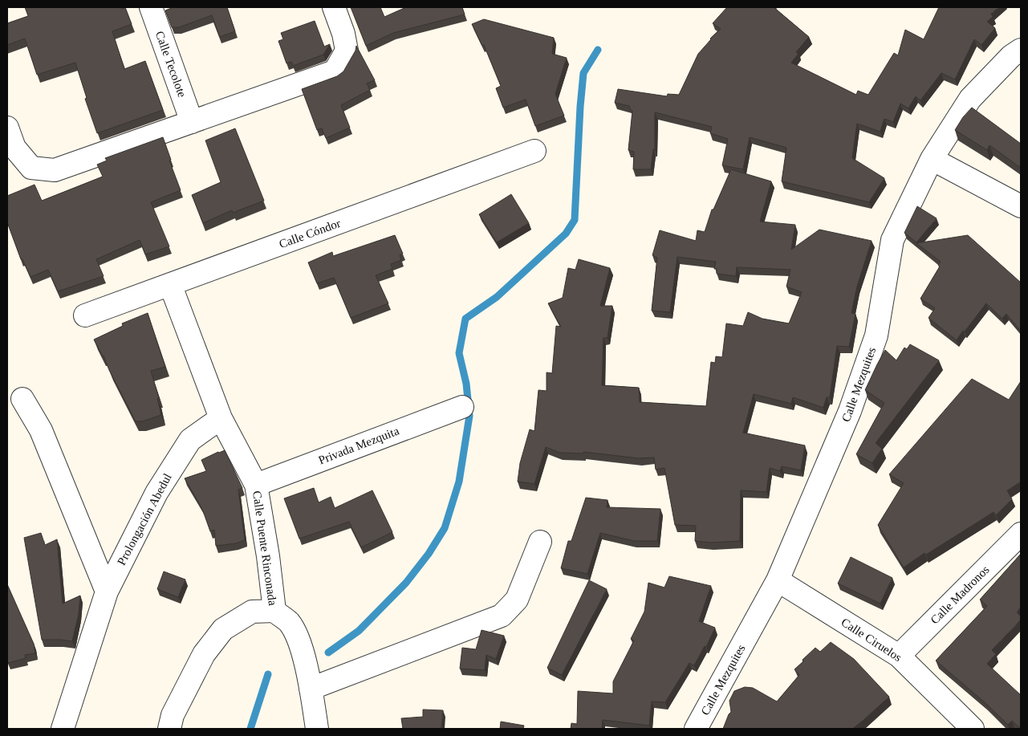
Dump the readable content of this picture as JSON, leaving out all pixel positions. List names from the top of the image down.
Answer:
{
  "streets": {
    "street": [
      "Calle Tecolote",
      "Calle Cóndor",
      "Calle Mezquites",
      "Privada Mezquita",
      "Prolongación Abedul",
      "Calle Puente Rinconada",
      "Calle Madronos",
      "Calle Ciruelos"
    ]
  },
  "crossings": [
    ["Calle Cóndor", "Calle Puente Rinconada"],
    ["Calle Mezquites", "Calle Ciruelos"],
    ["Privada Mezquita", "Calle Puente Rinconada"],
    ["Prolongación Abedul", "Calle Puente Rinconada"],
    ["Calle Madronos", "Calle Ciruelos"]
  ]
}
